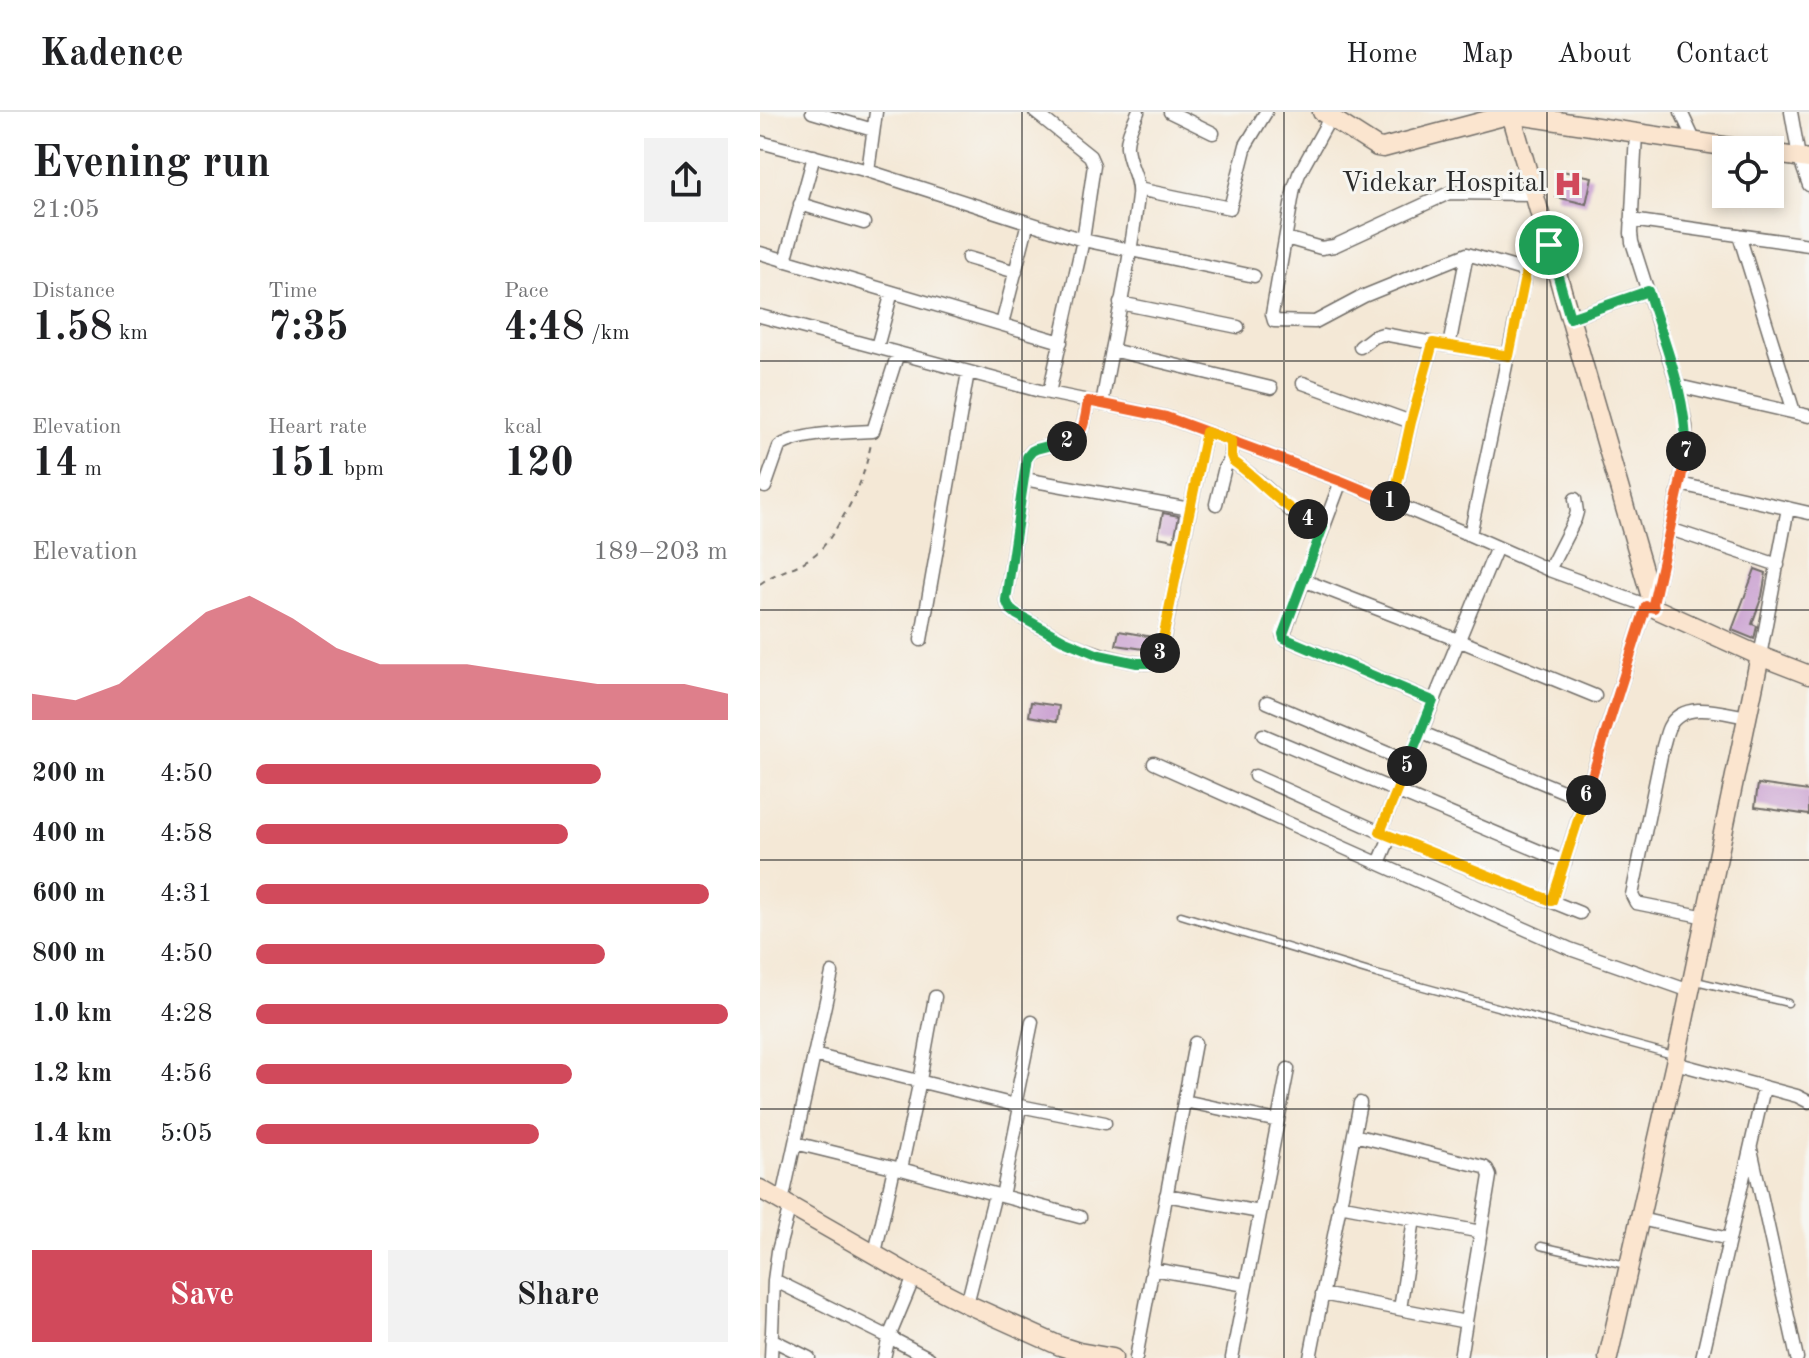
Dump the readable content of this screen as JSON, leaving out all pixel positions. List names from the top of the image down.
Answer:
{
  "places": {
    "hospital": ["Videkar Hospital"]
  },
  "page": {
    "header": "Kadence",
    "nav": [
      "Home",
      "Map",
      "About",
      "Contact"
    ],
    "heading": ["Evening run", "21:05"],
    "stats": [
      ["Distance", "1.58 km"],
      ["Time", "7:35"],
      ["Pace", "4:48 /km"],
      ["Elevation", "14 m"],
      ["Heart rate", "151 bpm"],
      ["kcal", "120"]
    ],
    "pins": [
      "2",
      "7",
      "1",
      "4",
      "3",
      "5",
      "6"
    ],
    "chart": ["Elevation", "189–203 m"],
    "list": [
      {
        "name": "200 m",
        "note": "4:50"
      },
      {
        "name": "400 m",
        "note": "4:58"
      },
      {
        "name": "600 m",
        "note": "4:31"
      },
      {
        "name": "800 m",
        "note": "4:50"
      },
      {
        "name": "1.0 km",
        "note": "4:28"
      },
      {
        "name": "1.2 km",
        "note": "4:56"
      },
      {
        "name": "1.4 km",
        "note": "5:05"
      }
    ],
    "buttons": ["Save", "Share"]
  }
}
